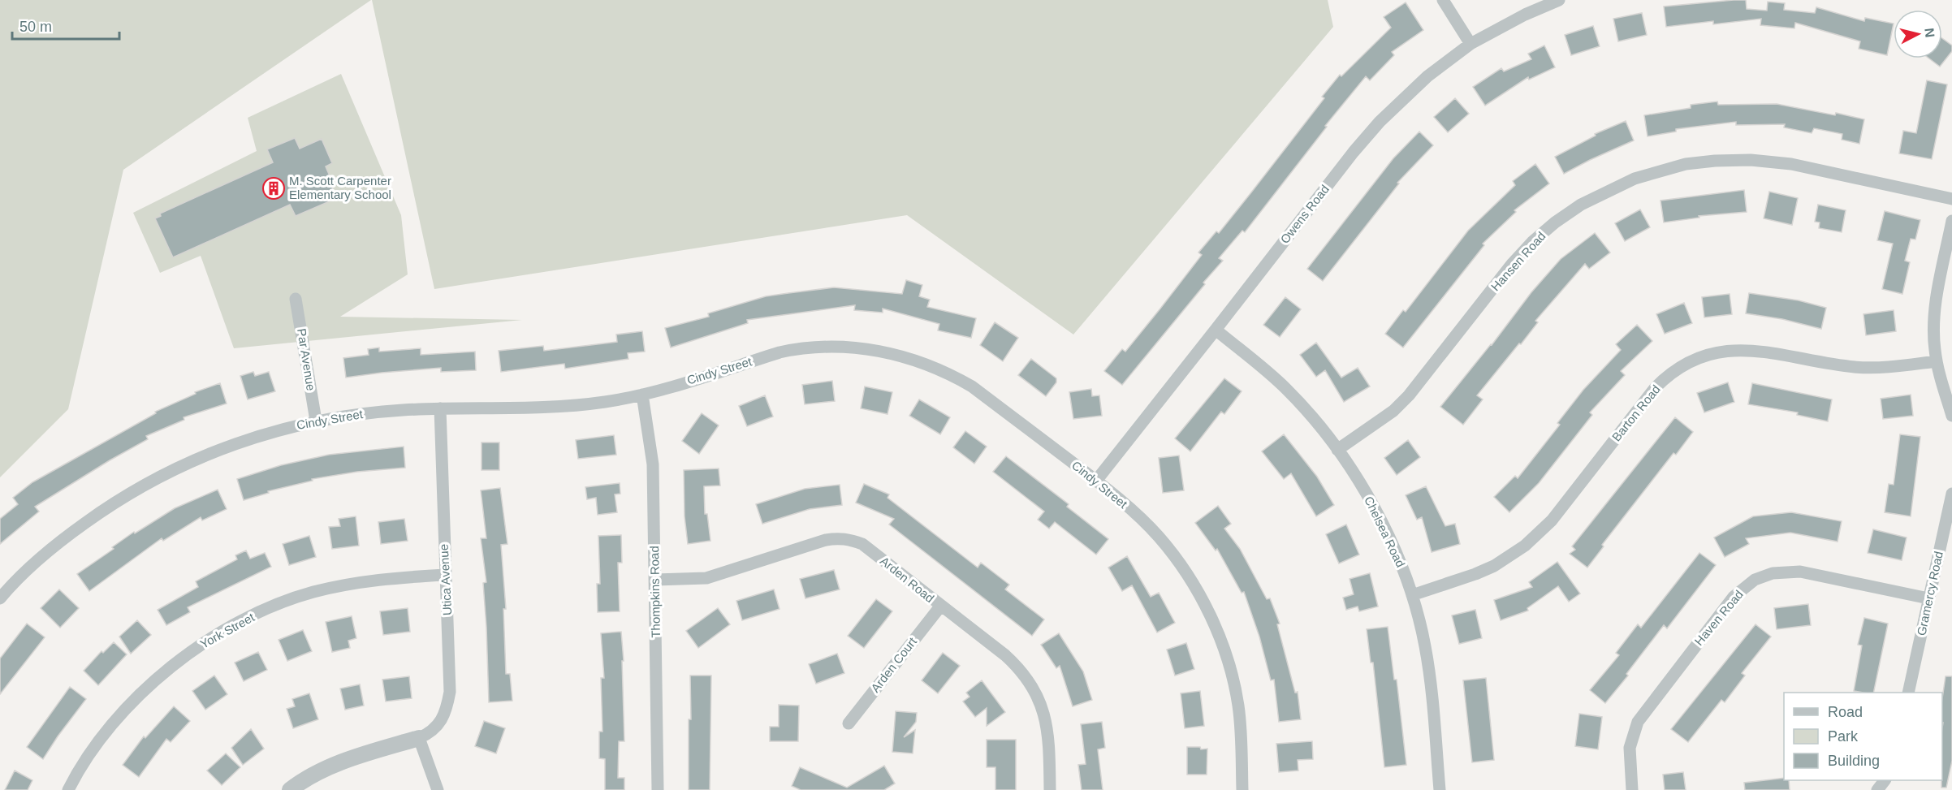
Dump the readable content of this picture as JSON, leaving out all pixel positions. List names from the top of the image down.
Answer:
{
  "streets": {
    "street": [
      "Owens Road",
      "Hansen Road",
      "Par Avenue",
      "Cindy Street",
      "Barton Road",
      "Chelsea Road",
      "Utica Avenue",
      "Arden Road",
      "Thompkins Road",
      "Gramercy Road",
      "Haven Road",
      "York Street",
      "Arden Court"
    ]
  },
  "crossings": [
    ["Owens Road", "Cindy Street"],
    ["Owens Road", "Chelsea Road"],
    ["Hansen Road", "Chelsea Road"],
    ["Par Avenue", "Cindy Street"],
    ["Cindy Street", "Utica Avenue"],
    ["Cindy Street", "Thompkins Road"],
    ["Barton Road", "Chelsea Road"],
    ["Utica Avenue", "York Street"],
    ["Arden Road", "Thompkins Road"],
    ["Arden Road", "Arden Court"],
    ["Gramercy Road", "Haven Road"]
  ],
  "places": {
    "building": ["M. Scott Carpenter Elementary School"]
  },
  "legend": ["Road", "Park", "Building"],
  "scale_bar": "50 m",
  "north": "right"
}
